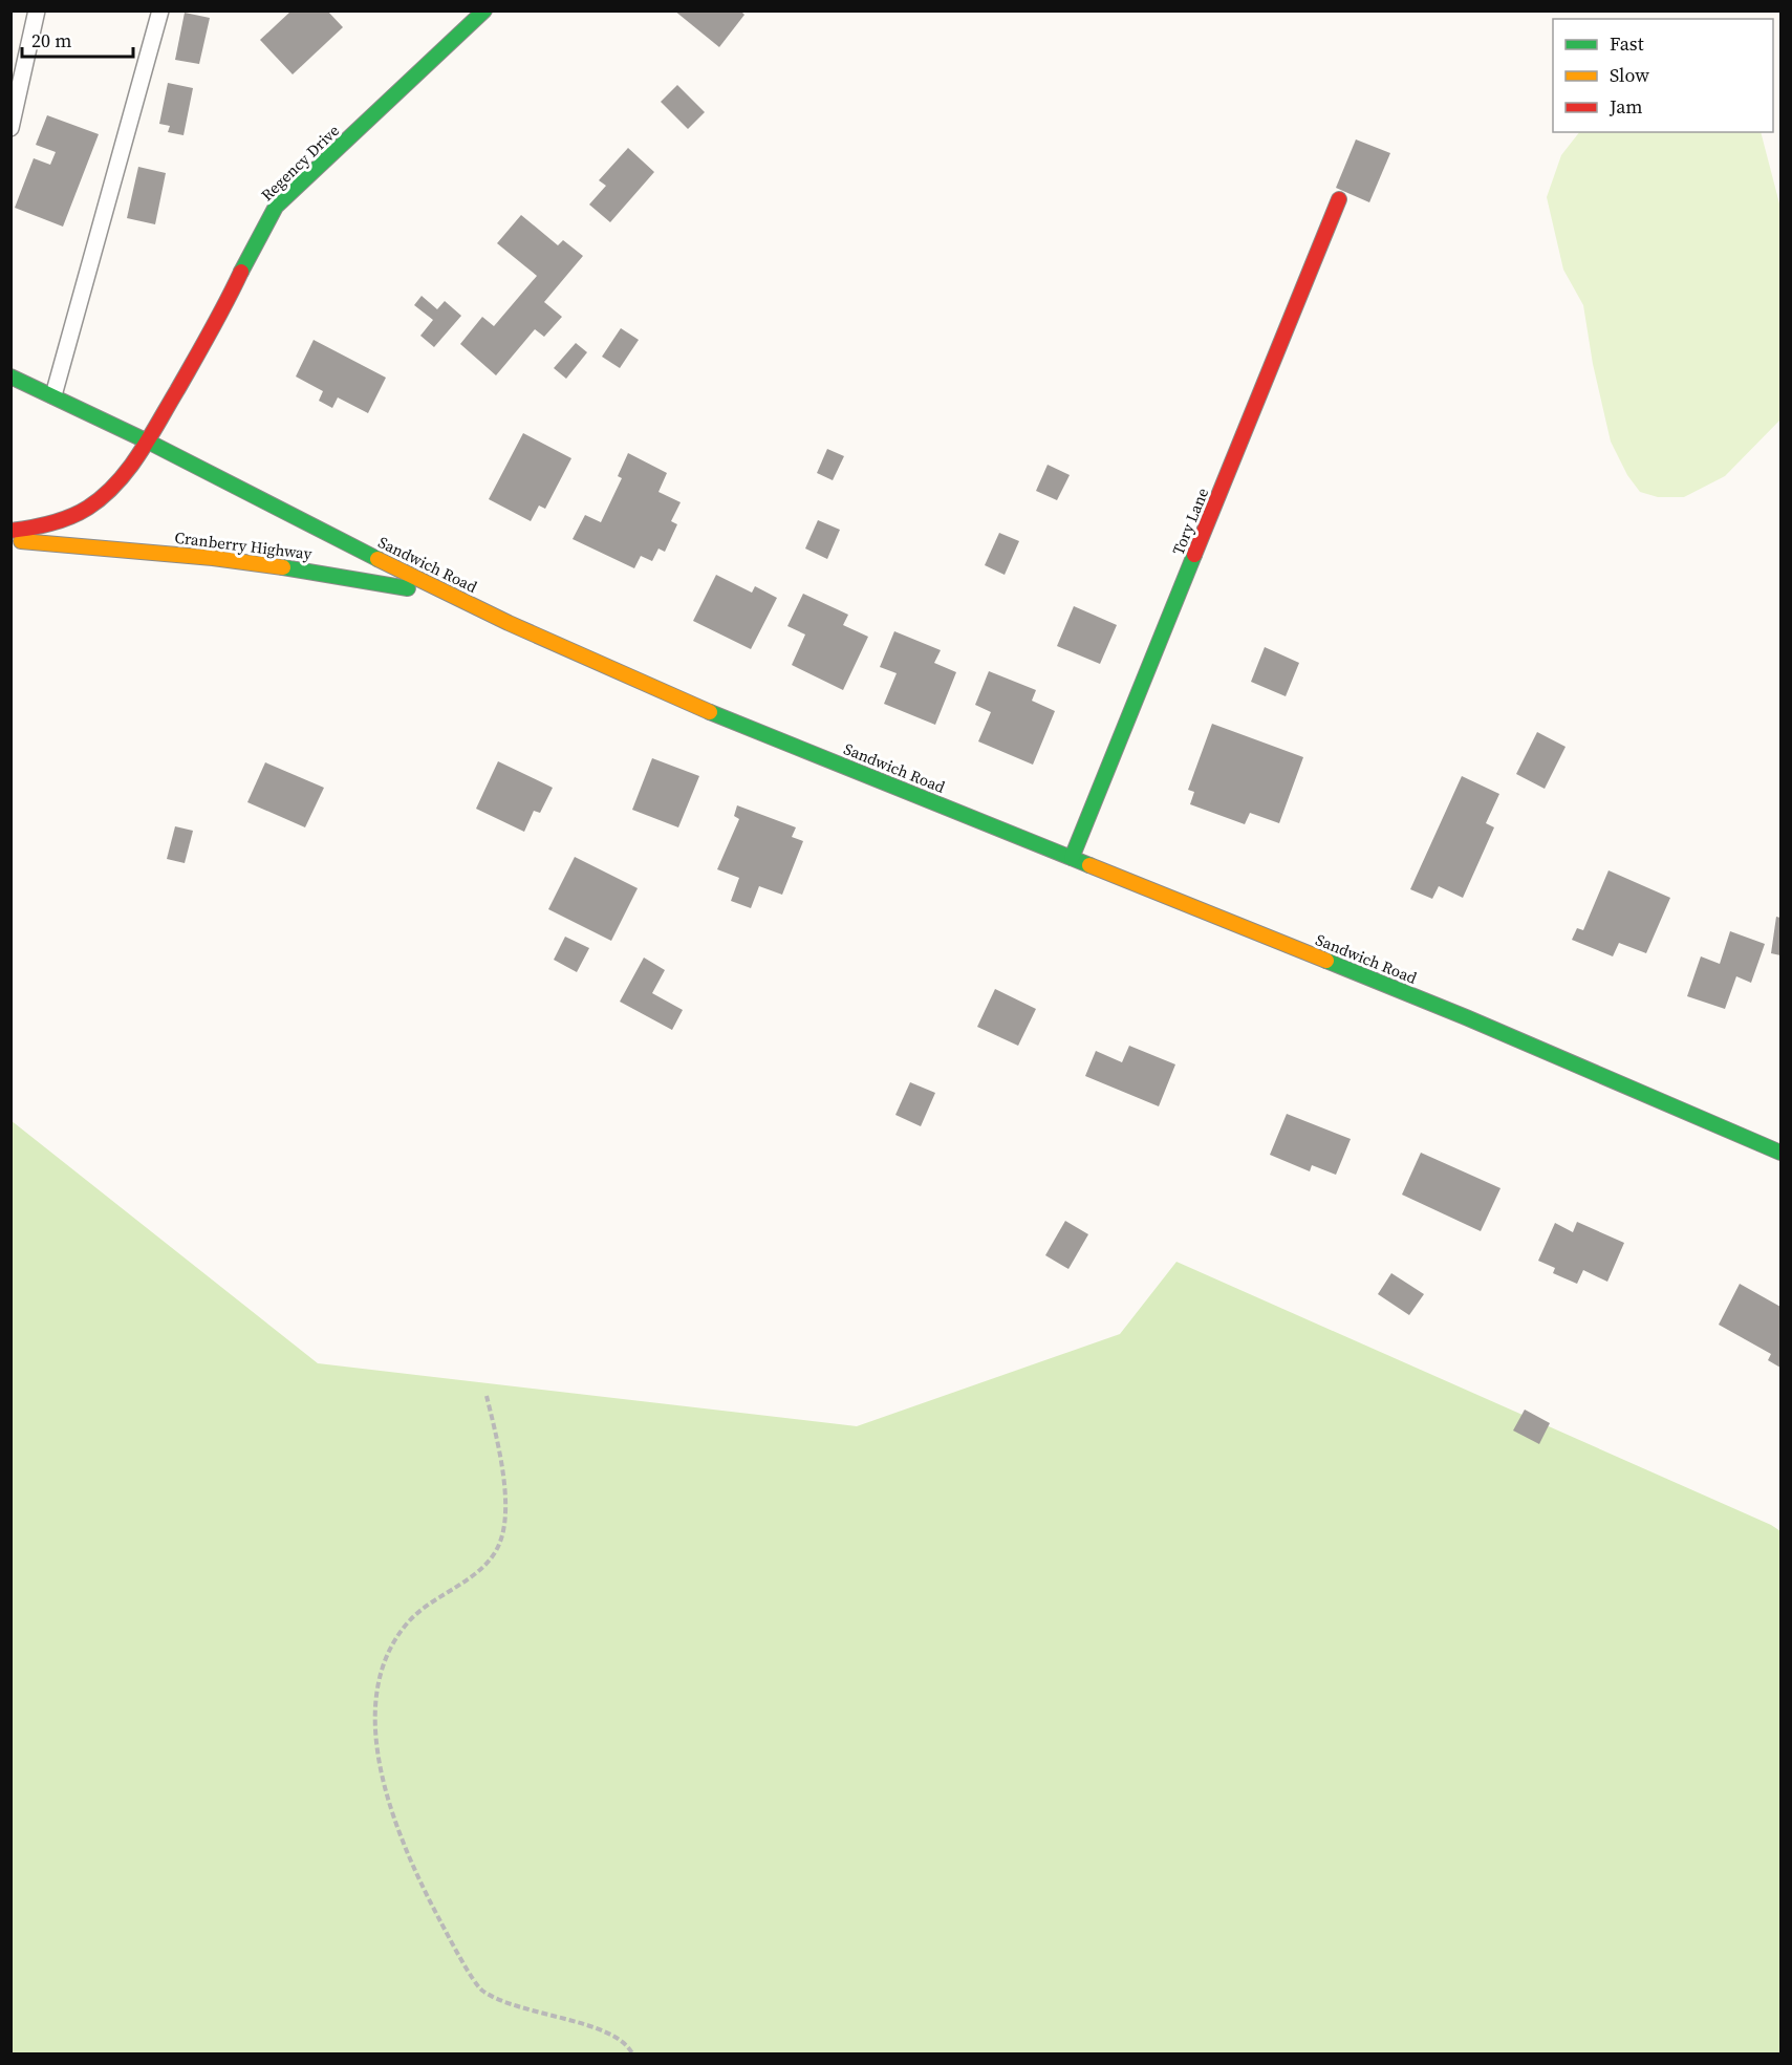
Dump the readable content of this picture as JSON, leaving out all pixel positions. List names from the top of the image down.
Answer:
{
  "streets": {
    "main road": [
      "Regency Drive",
      "Tory Lane",
      "Cranberry Highway",
      "Sandwich Road"
    ]
  },
  "crossings": [
    ["Regency Drive", "Sandwich Road"],
    ["Tory Lane", "Sandwich Road"],
    ["Cranberry Highway", "Sandwich Road"]
  ],
  "legend": ["Fast", "Slow", "Jam"],
  "scale_bar": "20 m"
}
